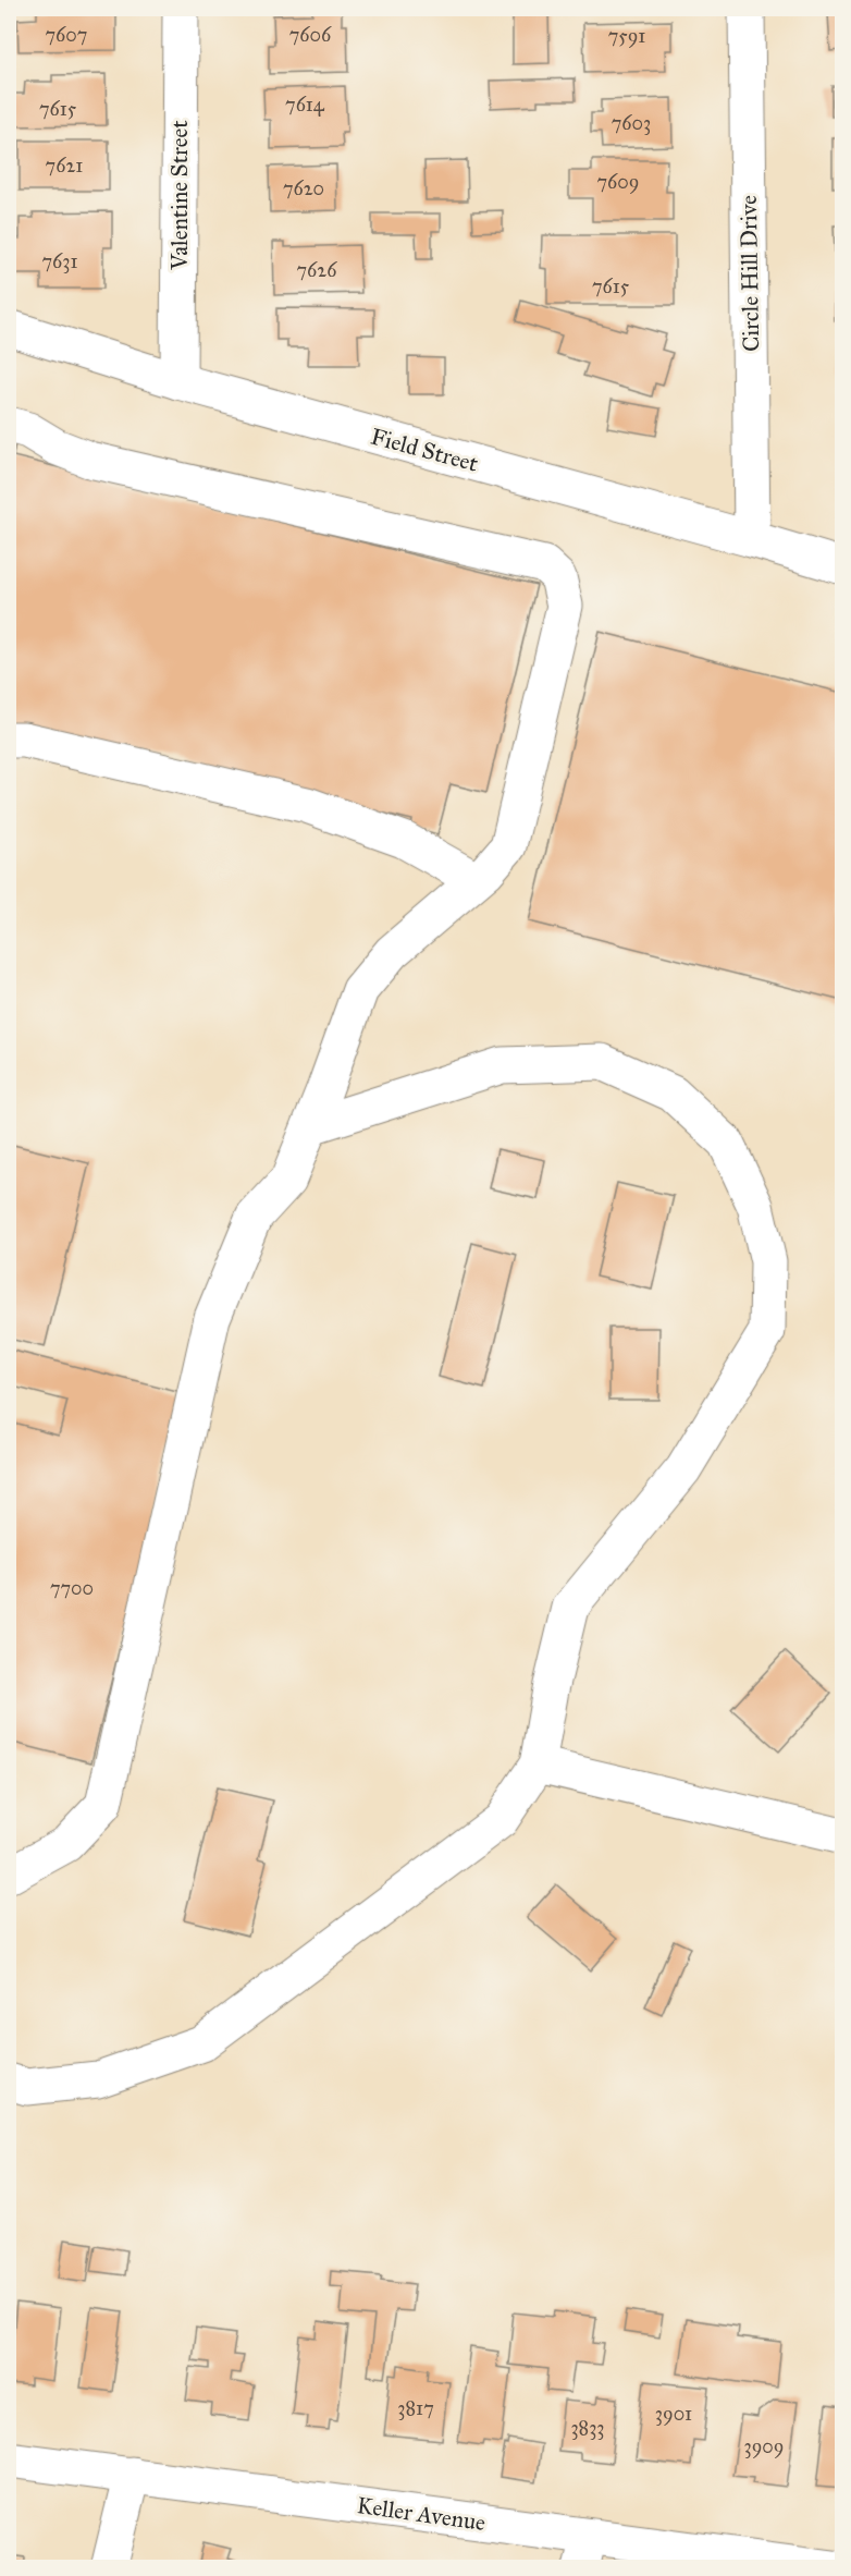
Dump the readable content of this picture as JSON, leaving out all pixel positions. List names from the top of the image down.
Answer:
{
  "streets": {
    "street": [
      "Valentine Street",
      "Circle Hill Drive",
      "Field Street",
      "Keller Avenue"
    ]
  },
  "crossings": [
    ["Valentine Street", "Field Street"],
    ["Circle Hill Drive", "Field Street"]
  ],
  "house_numbers": [
    "7607",
    "7606",
    "7591",
    "7614",
    "7615",
    "7603",
    "7621",
    "7609",
    "7620",
    "7631",
    "7626",
    "7615",
    "7700",
    "3817",
    "3901",
    "3833",
    "3909"
  ]
}
